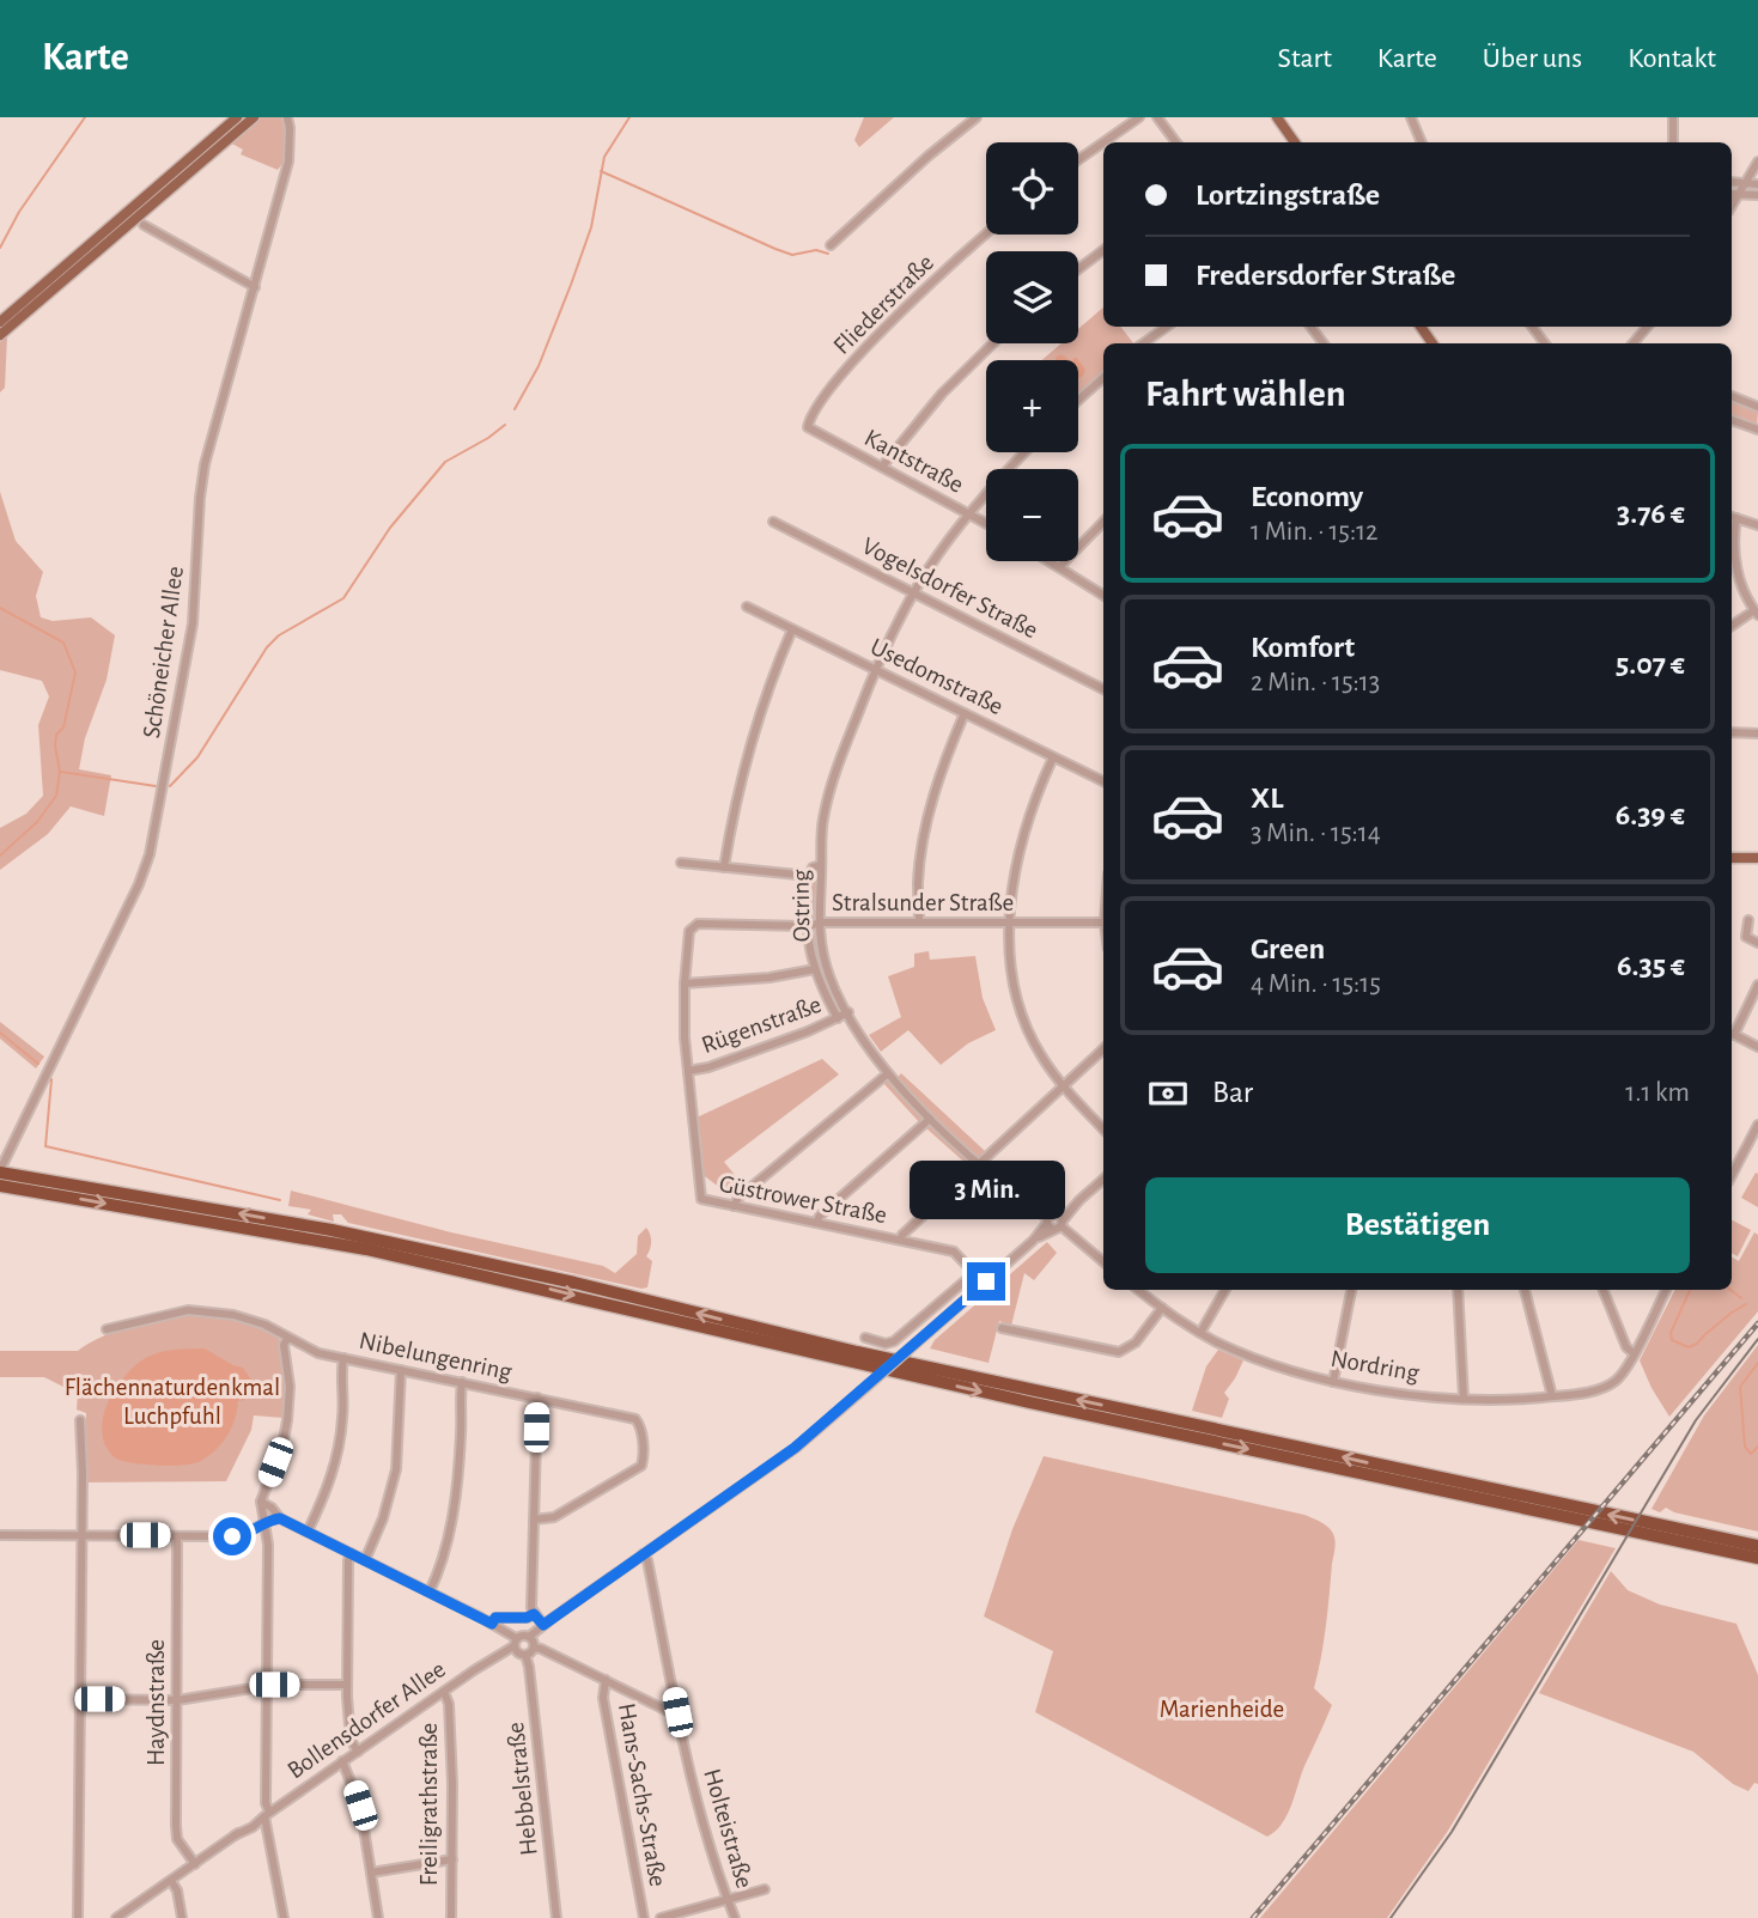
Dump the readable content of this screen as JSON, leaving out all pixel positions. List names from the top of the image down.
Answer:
{
  "streets": {
    "street": [
      "Fliederstraße",
      "Kantstraße",
      "Vogelsdorfer Straße",
      "Schöneicher Allee",
      "Usedomstraße",
      "Stralsunder Straße",
      "Ostring",
      "Rügenstraße",
      "Güstrower Straße",
      "Nibelungenring",
      "Nordring",
      "Haydnstraße",
      "Bollensdorfer Allee",
      "Hebbelstraße",
      "Hans-Sachs-Straße",
      "Freiligrathstraße",
      "Holteistraße"
    ]
  },
  "crossings": [
    ["Fliederstraße", "Kantstraße"],
    ["Kantstraße", "Ostring"],
    ["Vogelsdorfer Straße", "Ostring"],
    ["Usedomstraße", "Ostring"],
    ["Stralsunder Straße", "Ostring"],
    ["Stralsunder Straße", "Güstrower Straße"],
    ["Ostring", "Rügenstraße"],
    ["Rügenstraße", "Güstrower Straße"],
    ["Haydnstraße", "Bollensdorfer Allee"],
    ["Bollensdorfer Allee", "Hebbelstraße"],
    ["Bollensdorfer Allee", "Freiligrathstraße"]
  ],
  "parks": ["Flächennaturdenkmal Luchpfuhl", "Marienheide"],
  "page": {
    "header": "Karte",
    "nav": [
      "Start",
      "Karte",
      "Über uns",
      "Kontakt"
    ],
    "map_buttons": ["+", "−"],
    "banner": ["Lortzingstraße", "Fredersdorfer Straße"],
    "heading": "Fahrt wählen",
    "list": [
      {
        "name": "Economy",
        "note": "1 Min. · 15:12",
        "value": "3.76 €"
      },
      {
        "name": "Komfort",
        "note": "2 Min. · 15:13",
        "value": "5.07 €"
      },
      {
        "name": "XL",
        "note": "3 Min. · 15:14",
        "value": "6.39 €"
      },
      {
        "name": "Green",
        "note": "4 Min. · 15:15",
        "value": "6.35 €"
      }
    ],
    "pay": ["Bar", "1.1 km"],
    "bubble": "3 Min.",
    "buttons": "Bestätigen"
  }
}
